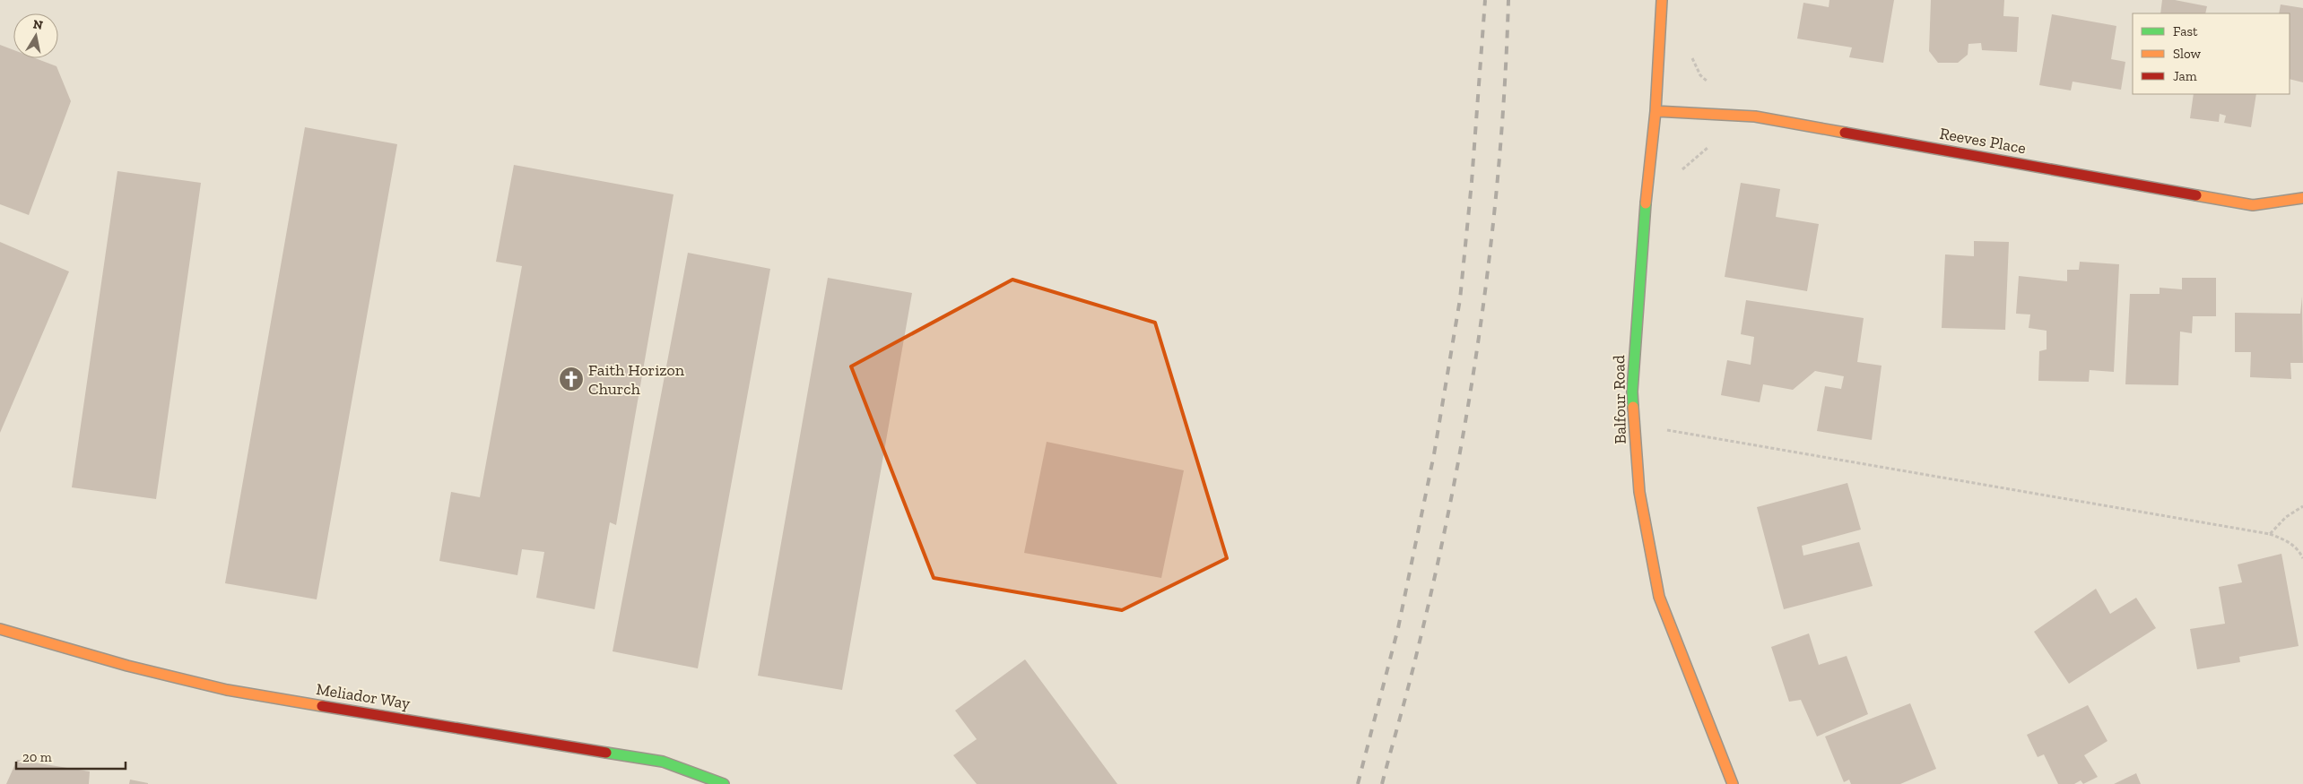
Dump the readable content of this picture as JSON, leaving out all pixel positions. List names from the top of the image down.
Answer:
{
  "streets": {
    "street": ["Reeves Place", "Balfour Road", "Meliador Way"]
  },
  "crossings": [
    ["Reeves Place", "Balfour Road"]
  ],
  "places": {
    "church": ["Faith Horizon Church"]
  },
  "legend": ["Fast", "Slow", "Jam"],
  "scale_bar": "20 m",
  "north": "top"
}
